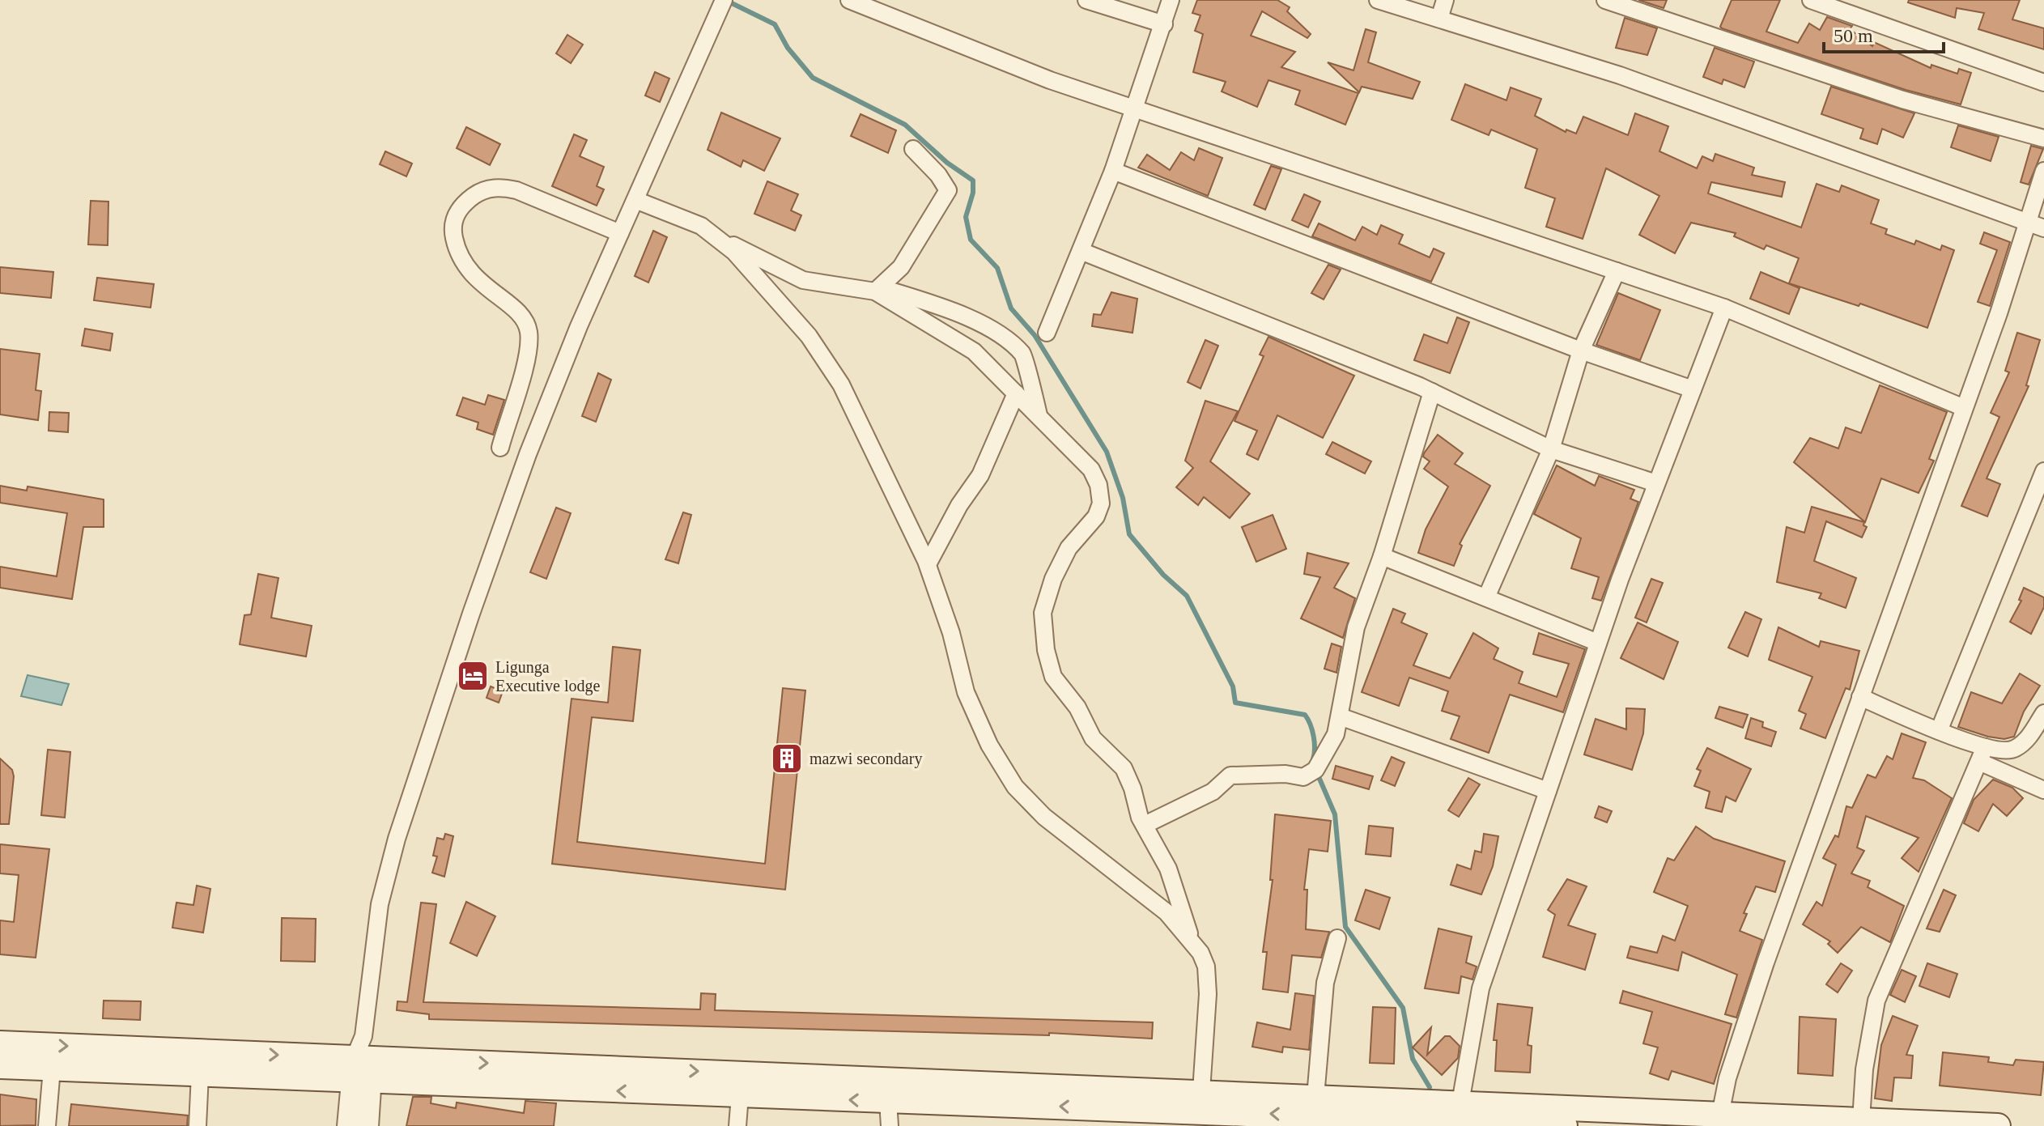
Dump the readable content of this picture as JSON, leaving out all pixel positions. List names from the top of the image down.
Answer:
{
  "places": {
    "hotel": ["Ligunga Executive lodge"],
    "building": ["mazwi secondary"]
  },
  "scale_bar": "50 m"
}
